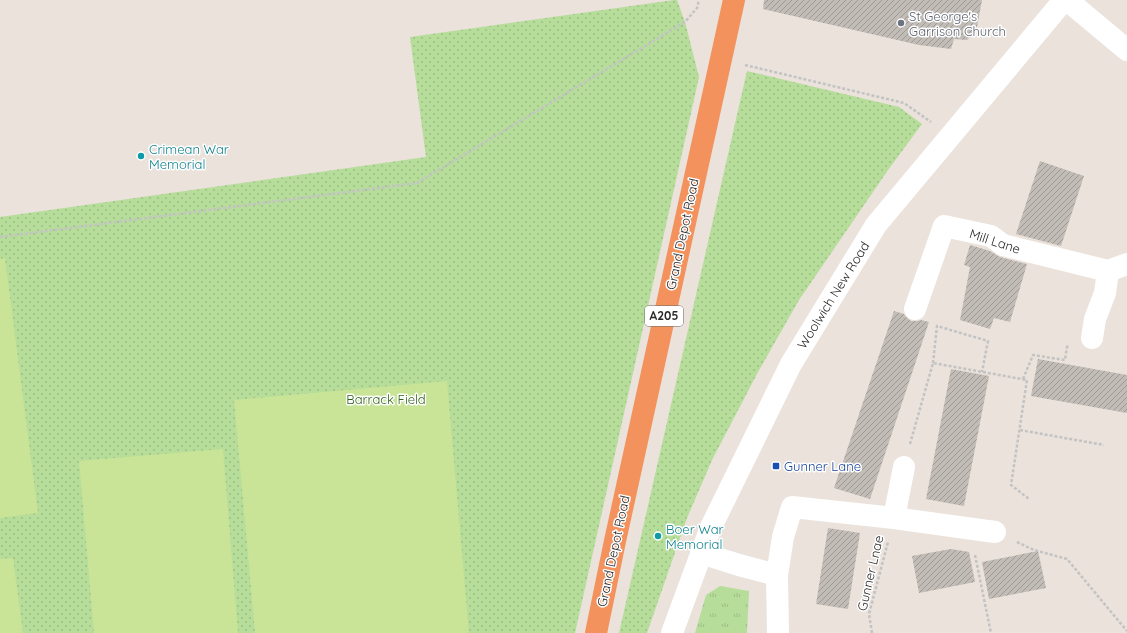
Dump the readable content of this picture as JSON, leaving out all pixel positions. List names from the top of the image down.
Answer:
{
  "streets": {
    "highway": ["Grand Depot Road", "A205"],
    "street": ["Mill Lane", "Woolwich New Road"],
    "path": ["Gunner Lnae"]
  },
  "parks": ["Barrack Field"],
  "places": {
    "other": ["St George's Garrison Church", "Crimean War Memorial", "Boer War Memorial"],
    "transit": ["Gunner Lane"]
  }
}
